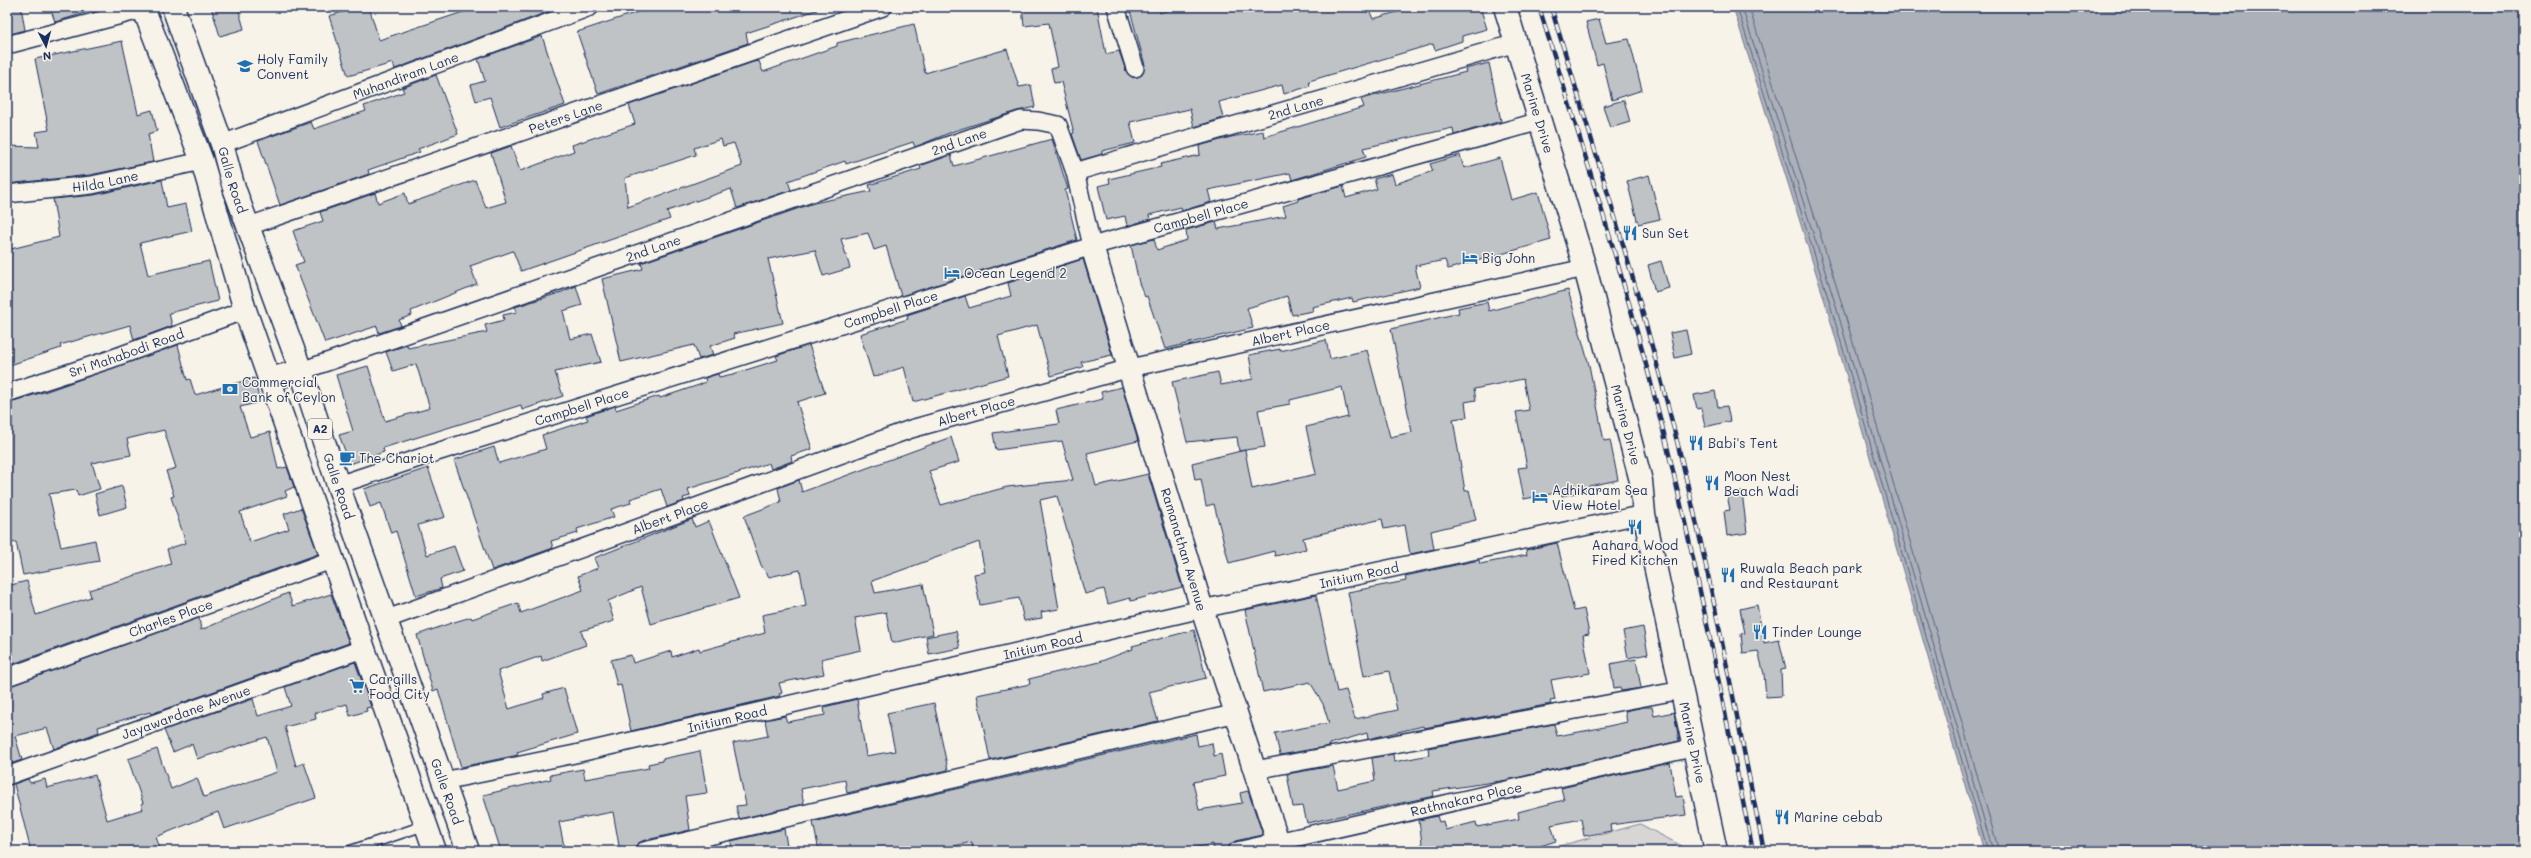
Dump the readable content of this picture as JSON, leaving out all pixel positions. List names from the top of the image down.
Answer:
{
  "streets": {
    "main road": [
      "2nd Lane",
      "Marine Drive",
      "Galle Road",
      "A2",
      "Ramanathan Avenue"
    ],
    "street": [
      "Muhandiram Lane",
      "Peters Lane",
      "Hilda Lane",
      "Campbell Place",
      "Albert Place",
      "Sri Mahabodi Road",
      "Initium Road",
      "Charles Place",
      "Jayawardane Avenue",
      "Rathnakara Place"
    ]
  },
  "crossings": [
    ["Muhandiram Lane", "Galle Road"],
    ["2nd Lane", "Marine Drive"],
    ["2nd Lane", "Galle Road"],
    ["Marine Drive", "Campbell Place"],
    ["Marine Drive", "Albert Place"],
    ["Marine Drive", "Initium Road"],
    ["Marine Drive", "Rathnakara Place"],
    ["Peters Lane", "Galle Road"],
    ["Galle Road", "Hilda Lane"],
    ["Galle Road", "Campbell Place"],
    ["Galle Road", "Albert Place"],
    ["Galle Road", "Sri Mahabodi Road"],
    ["Galle Road", "Initium Road"],
    ["Galle Road", "Charles Place"],
    ["Galle Road", "Jayawardane Avenue"],
    ["Campbell Place", "Ramanathan Avenue"],
    ["Albert Place", "Ramanathan Avenue"],
    ["Ramanathan Avenue", "Initium Road"],
    ["Ramanathan Avenue", "Rathnakara Place"]
  ],
  "places": {
    "school or university": ["Holy Family Convent"],
    "restaurant": [
      "Sun Set",
      "Babi's Tent",
      "Moon Nest Beach Wadi",
      "Aahara Wood Fired Kitchen",
      "Ruwala Beach park and Restaurant",
      "Tinder Lounge",
      "Marine cebab"
    ],
    "hotel": ["Big John", "Ocean Legend 2", "Adhikaram Sea View Hotel"],
    "bank": ["Commercial Bank of Ceylon"],
    "cafe": ["The Chariot"],
    "supermarket": ["Cargills Food City"]
  },
  "north": "bottom"
}
